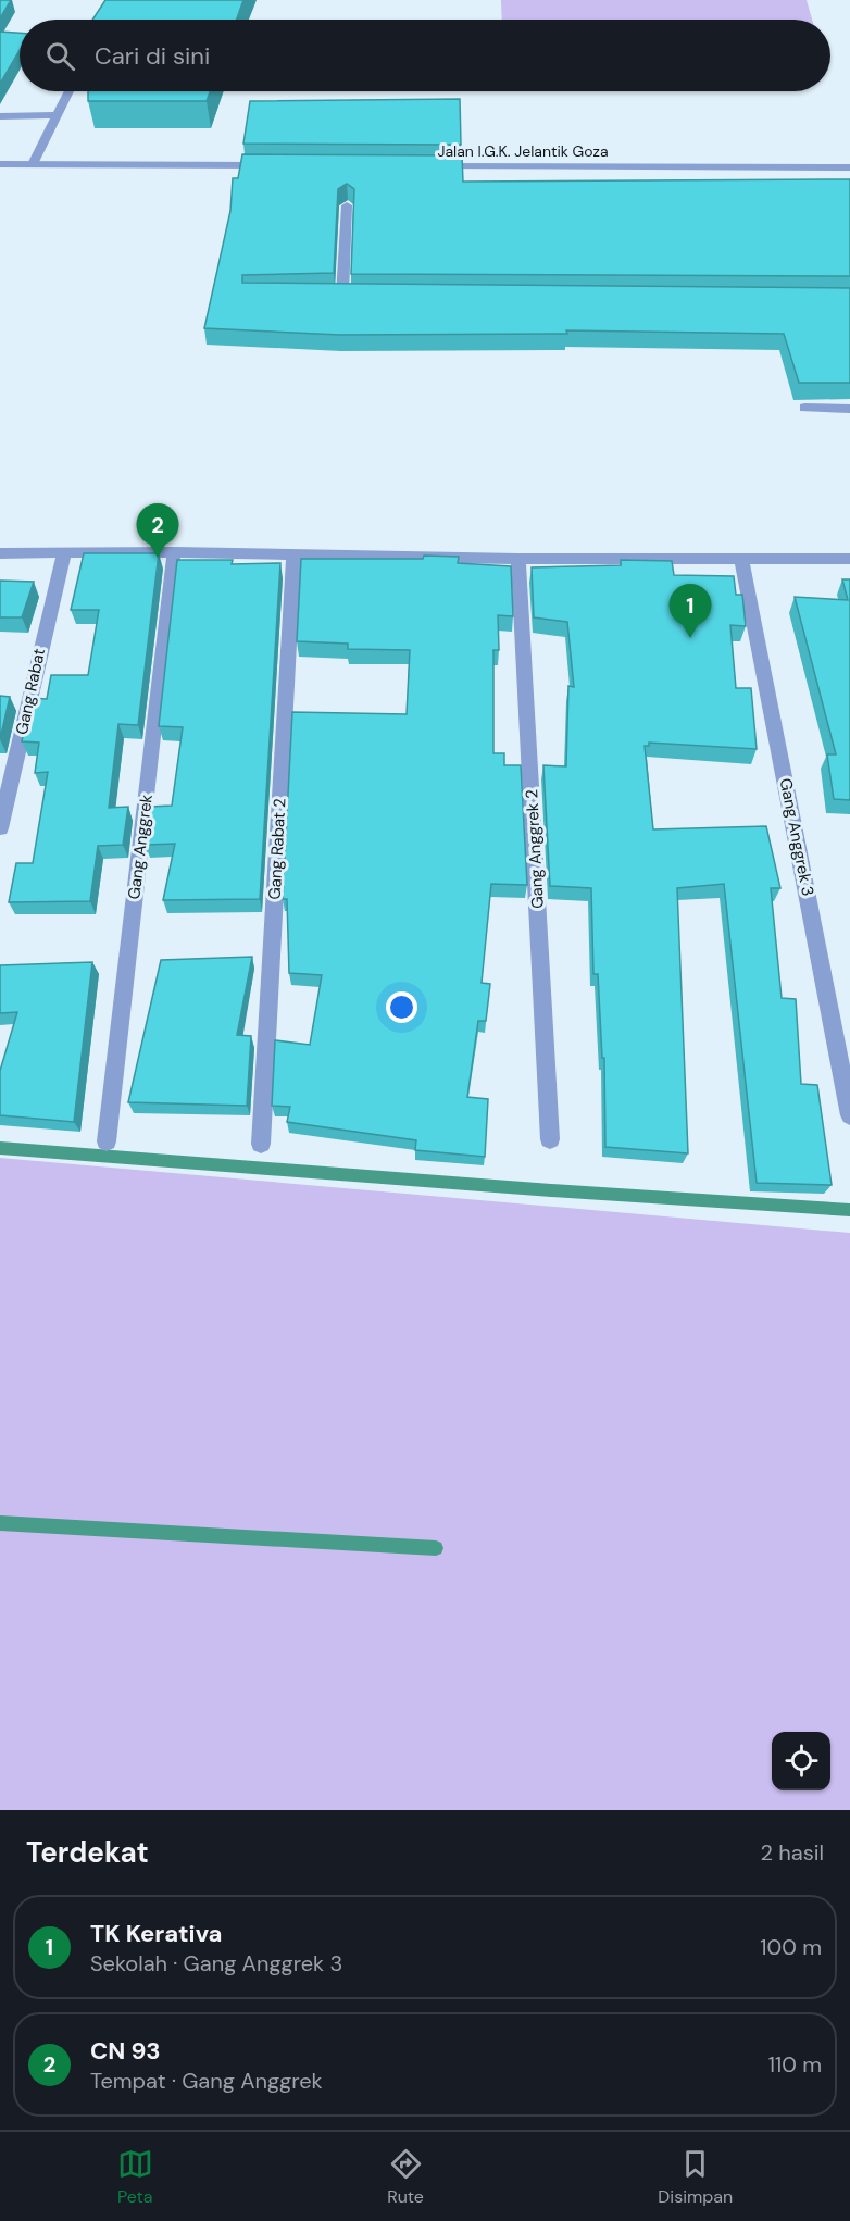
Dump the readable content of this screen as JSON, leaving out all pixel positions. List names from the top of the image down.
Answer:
{
  "streets": {
    "street": [
      "Jalan I.G.K. Jelantik Goza",
      "Gang Rabat",
      "Gang Anggrek 3",
      "Gang Anggrek",
      "Gang Rabat 2",
      "Gang Anggrek 2"
    ]
  },
  "page": {
    "search": "Cari di sini",
    "pins": ["2", "1"],
    "heading": ["Terdekat", "2 hasil"],
    "list": [
      {
        "mark": "1",
        "name": "TK Kerativa",
        "note": "Sekolah · Gang Anggrek 3",
        "value": "100 m"
      },
      {
        "mark": "2",
        "name": "CN 93",
        "note": "Tempat · Gang Anggrek",
        "value": "110 m"
      }
    ],
    "nav": ["Peta", "Rute", "Disimpan"]
  }
}
